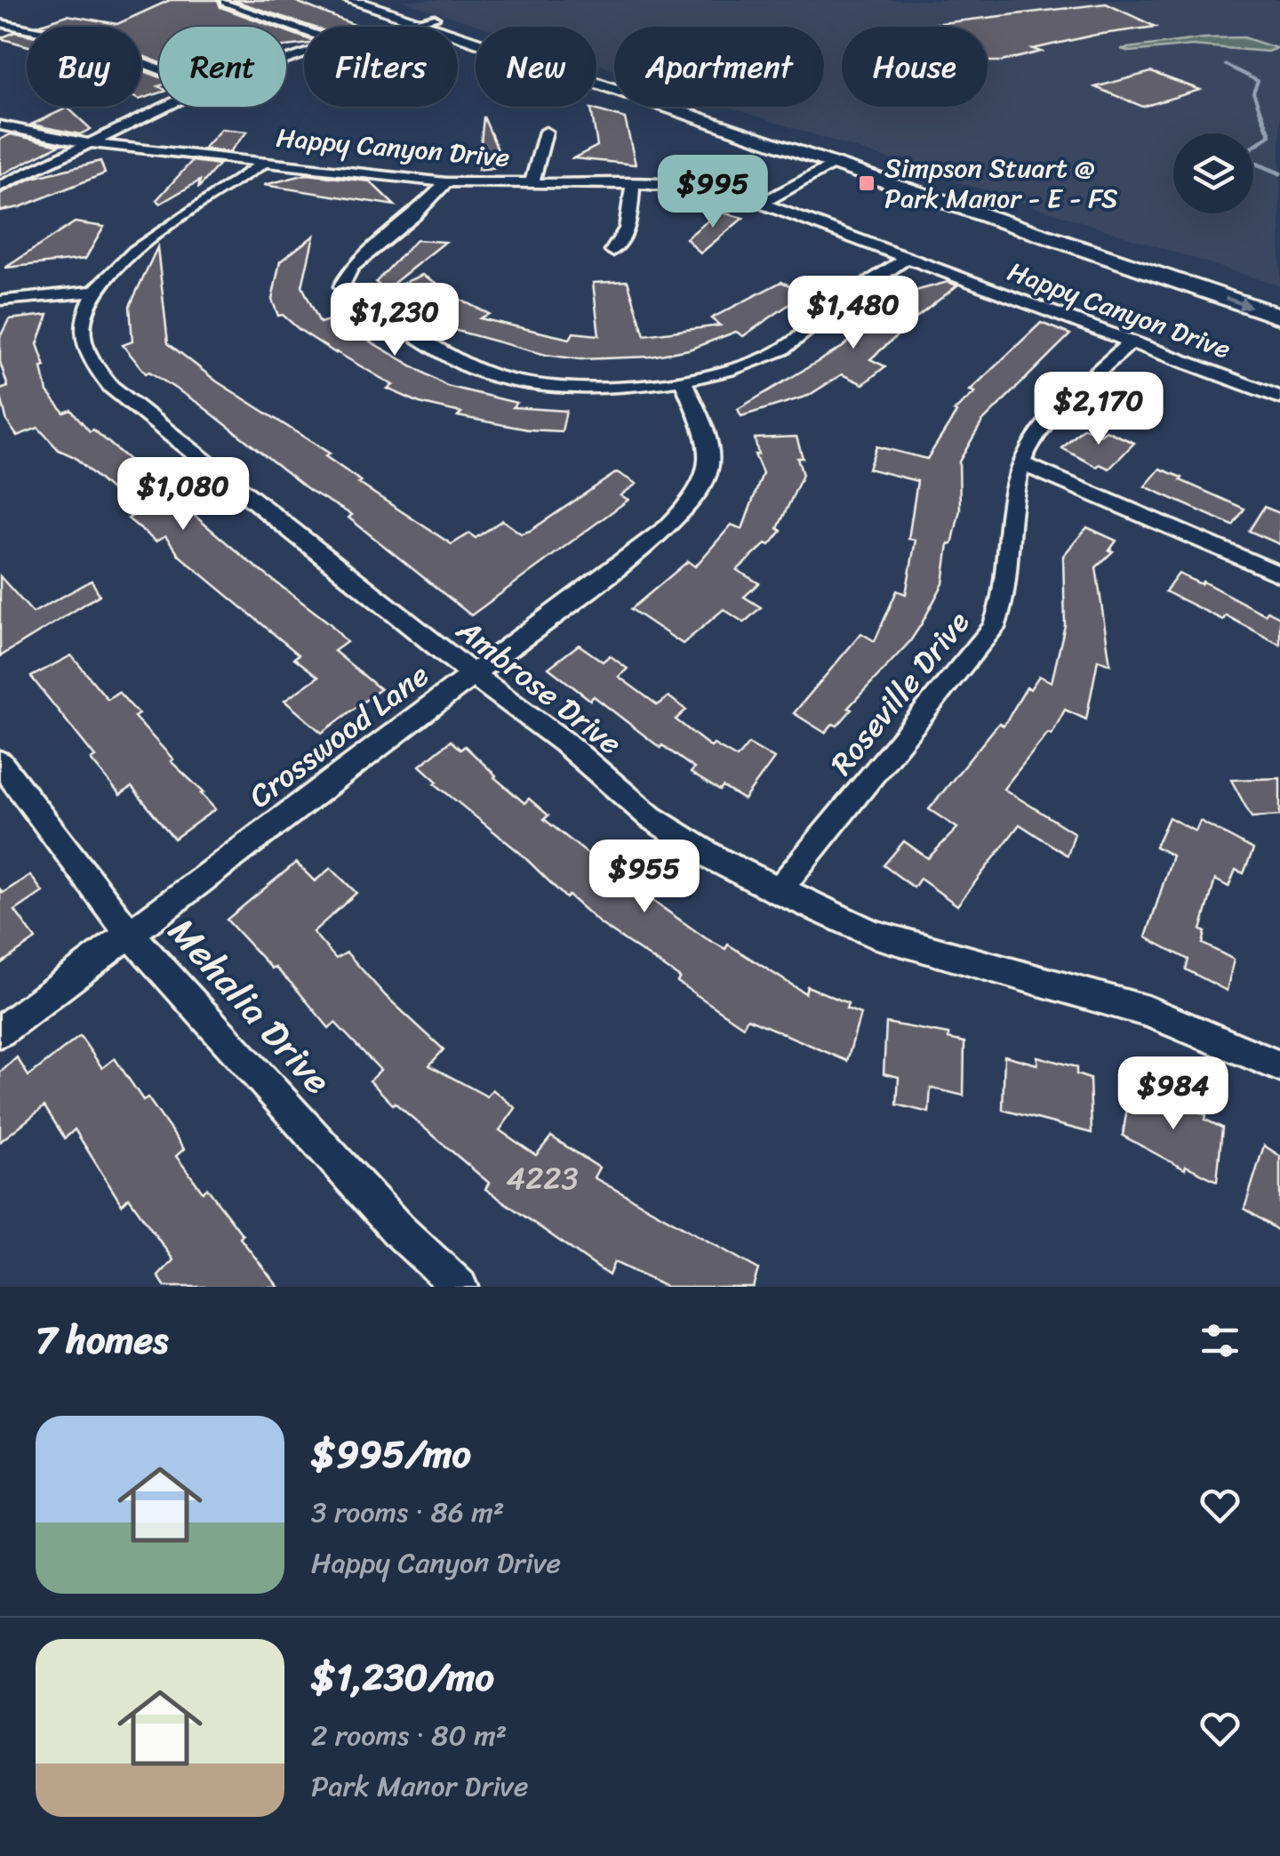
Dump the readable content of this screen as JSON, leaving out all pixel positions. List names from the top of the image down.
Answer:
{
  "streets": {
    "street": [
      "Happy Canyon Drive",
      "Ambrose Drive",
      "Roseville Drive",
      "Crosswood Lane",
      "Mehalia Drive"
    ]
  },
  "crossings": [
    ["Happy Canyon Drive", "Roseville Drive"],
    ["Ambrose Drive", "Roseville Drive"],
    ["Ambrose Drive", "Crosswood Lane"],
    ["Crosswood Lane", "Mehalia Drive"]
  ],
  "places": {
    "transit": ["Simpson Stuart @ Park Manor - E - FS"]
  },
  "house_numbers": ["4223"],
  "page": {
    "chip": [
      "Buy",
      "Rent",
      "Filters",
      "New",
      "Apartment",
      "House"
    ],
    "price": [
      "$995",
      "$1,480",
      "$1,230",
      "$2,170",
      "$1,080",
      "$955",
      "$984"
    ],
    "heading": "7 homes",
    "list": [
      {
        "name": "$995/mo",
        "note": "3 rooms · 86 m² · Happy Canyon Drive"
      },
      {
        "name": "$1,230/mo",
        "note": "2 rooms · 80 m² · Park Manor Drive"
      }
    ]
  }
}
